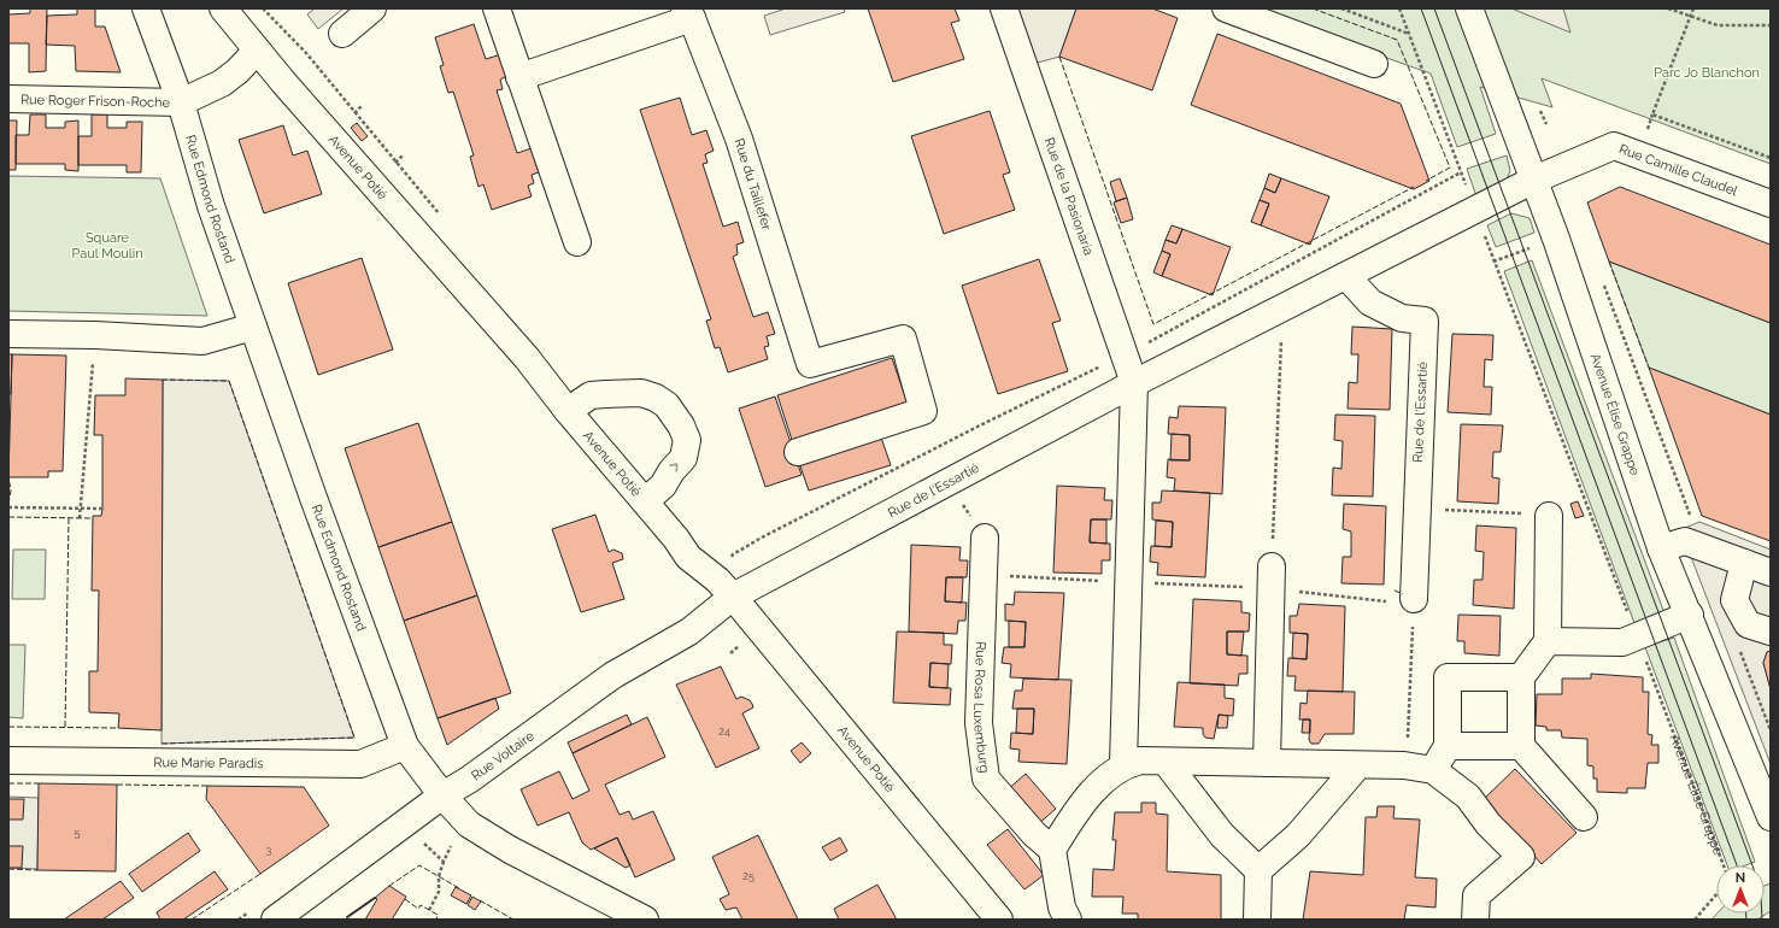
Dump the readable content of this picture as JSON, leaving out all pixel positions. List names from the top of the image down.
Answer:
{
  "streets": {
    "street": [
      "Rue Roger Frison-Roche",
      "Avenue Potié",
      "Rue Camille Claudel",
      "Rue du Taillefer",
      "Rue de la Pasionaria",
      "Rue Edmond Rostand",
      "Rue de l'Essartié",
      "Avenue Élise Grappe",
      "Rue Rosa Luxemburg",
      "Rue Voltaire",
      "Rue Marie Paradis"
    ]
  },
  "crossings": [
    ["Rue Roger Frison-Roche", "Rue Edmond Rostand"],
    ["Avenue Potié", "Rue de l'Essartié"],
    ["Avenue Potié", "Rue Voltaire"],
    ["Rue Camille Claudel", "Rue de l'Essartié"],
    ["Rue Camille Claudel", "Avenue Élise Grappe"],
    ["Rue de la Pasionaria", "Rue de l'Essartié"],
    ["Rue Edmond Rostand", "Rue Voltaire"],
    ["Rue Edmond Rostand", "Rue Marie Paradis"],
    ["Rue de l'Essartié", "Avenue Élise Grappe"],
    ["Rue de l'Essartié", "Rue Voltaire"]
  ],
  "parks": ["Parc Jo Blanchon", "Square Paul Moulin"],
  "house_numbers": [
    "24",
    "5",
    "3",
    "25"
  ],
  "north": "top"
}
